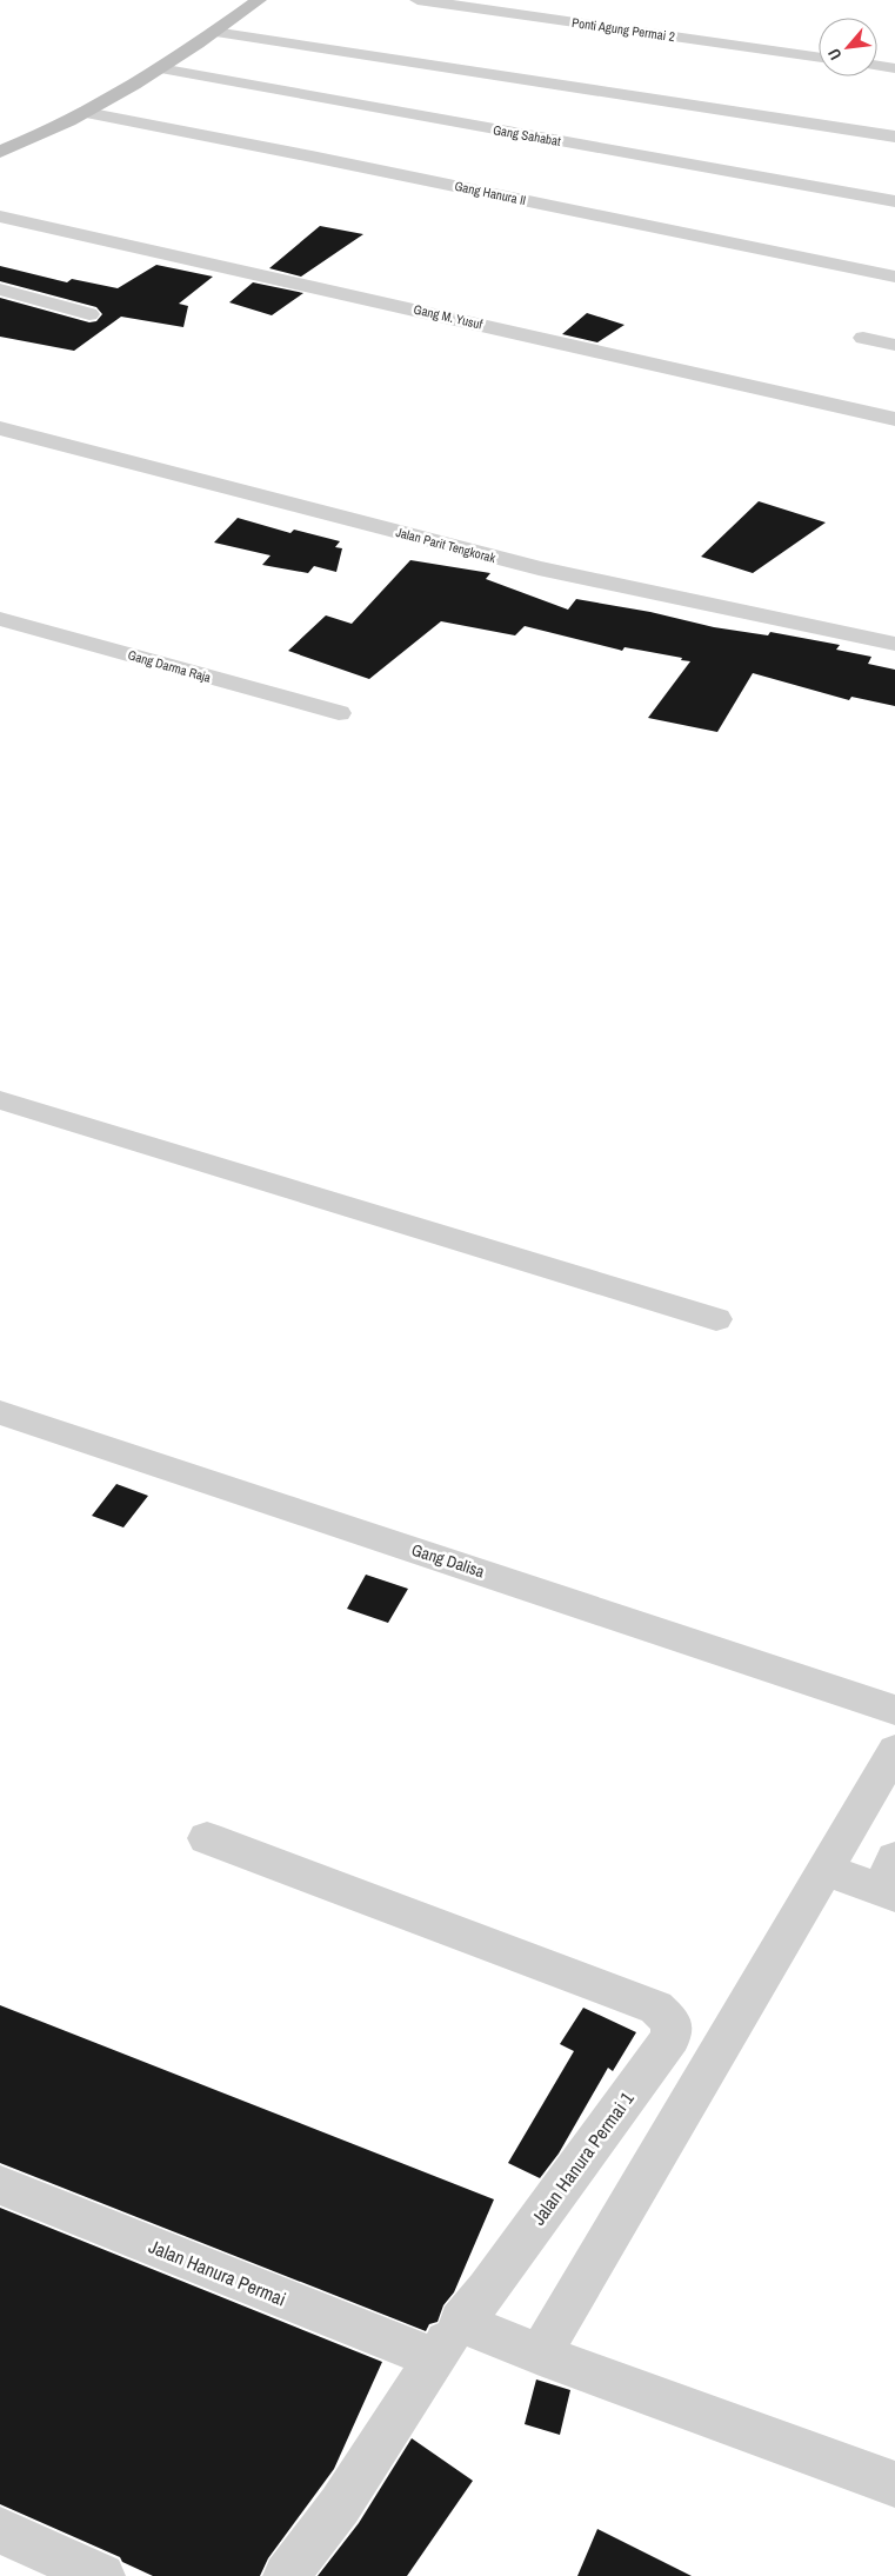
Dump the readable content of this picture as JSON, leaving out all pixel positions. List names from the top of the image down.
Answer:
{
  "streets": {
    "street": [
      "Ponti Agung Permai 2",
      "Gang Sahabat",
      "Gang Hanura II",
      "Gang M. Yusuf",
      "Jalan Parit Tengkorak",
      "Gang Darma Raja",
      "Gang Dalisa",
      "Jalan Hanura Permai 1",
      "Jalan Hanura Permai"
    ]
  },
  "crossings": [
    ["Jalan Hanura Permai 1", "Jalan Hanura Permai"]
  ],
  "north": "bottom left"
}
